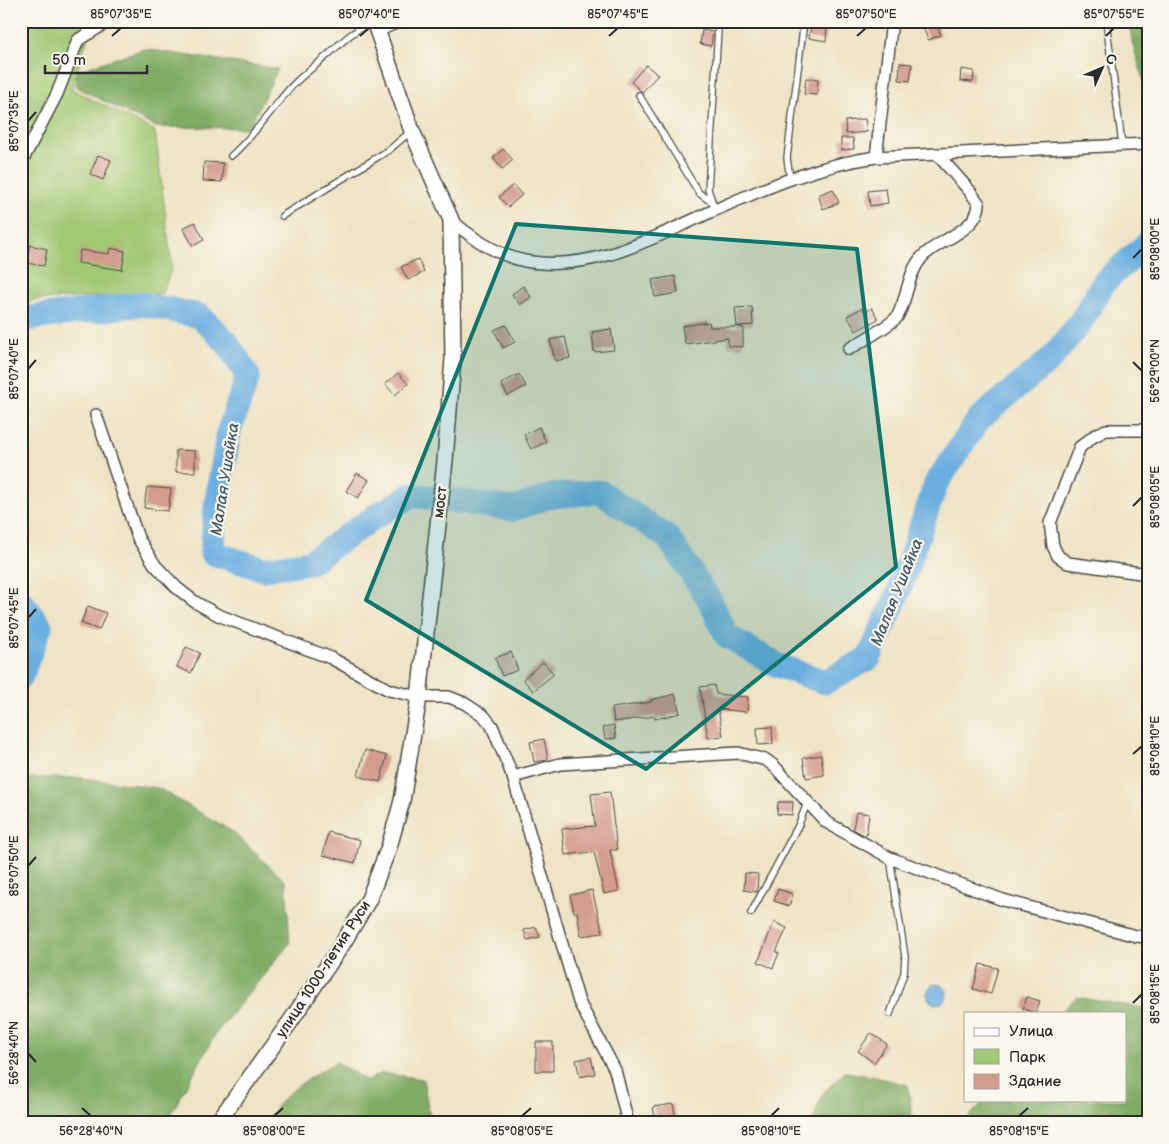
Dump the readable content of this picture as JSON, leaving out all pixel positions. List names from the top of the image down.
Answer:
{
  "streets": {
    "street": ["мост", "улица 1000-летия Руси"]
  },
  "crossings": [
    ["мост", "улица 1000-летия Руси"]
  ],
  "water": ["Малая Ушайка"],
  "legend": ["Улица", "Парк", "Здание"],
  "scale_bar": "50 m",
  "north": "top right",
  "coordinates": [
    "85°07'35\"E",
    "85°07'40\"E",
    "85°07'45\"E",
    "85°07'50\"E",
    "85°07'55\"E",
    "85°08'00\"E",
    "56°29'00\"N",
    "85°08'05\"E",
    "85°08'10\"E",
    "85°08'15\"E",
    "56°28'40\"N"
  ]
}
